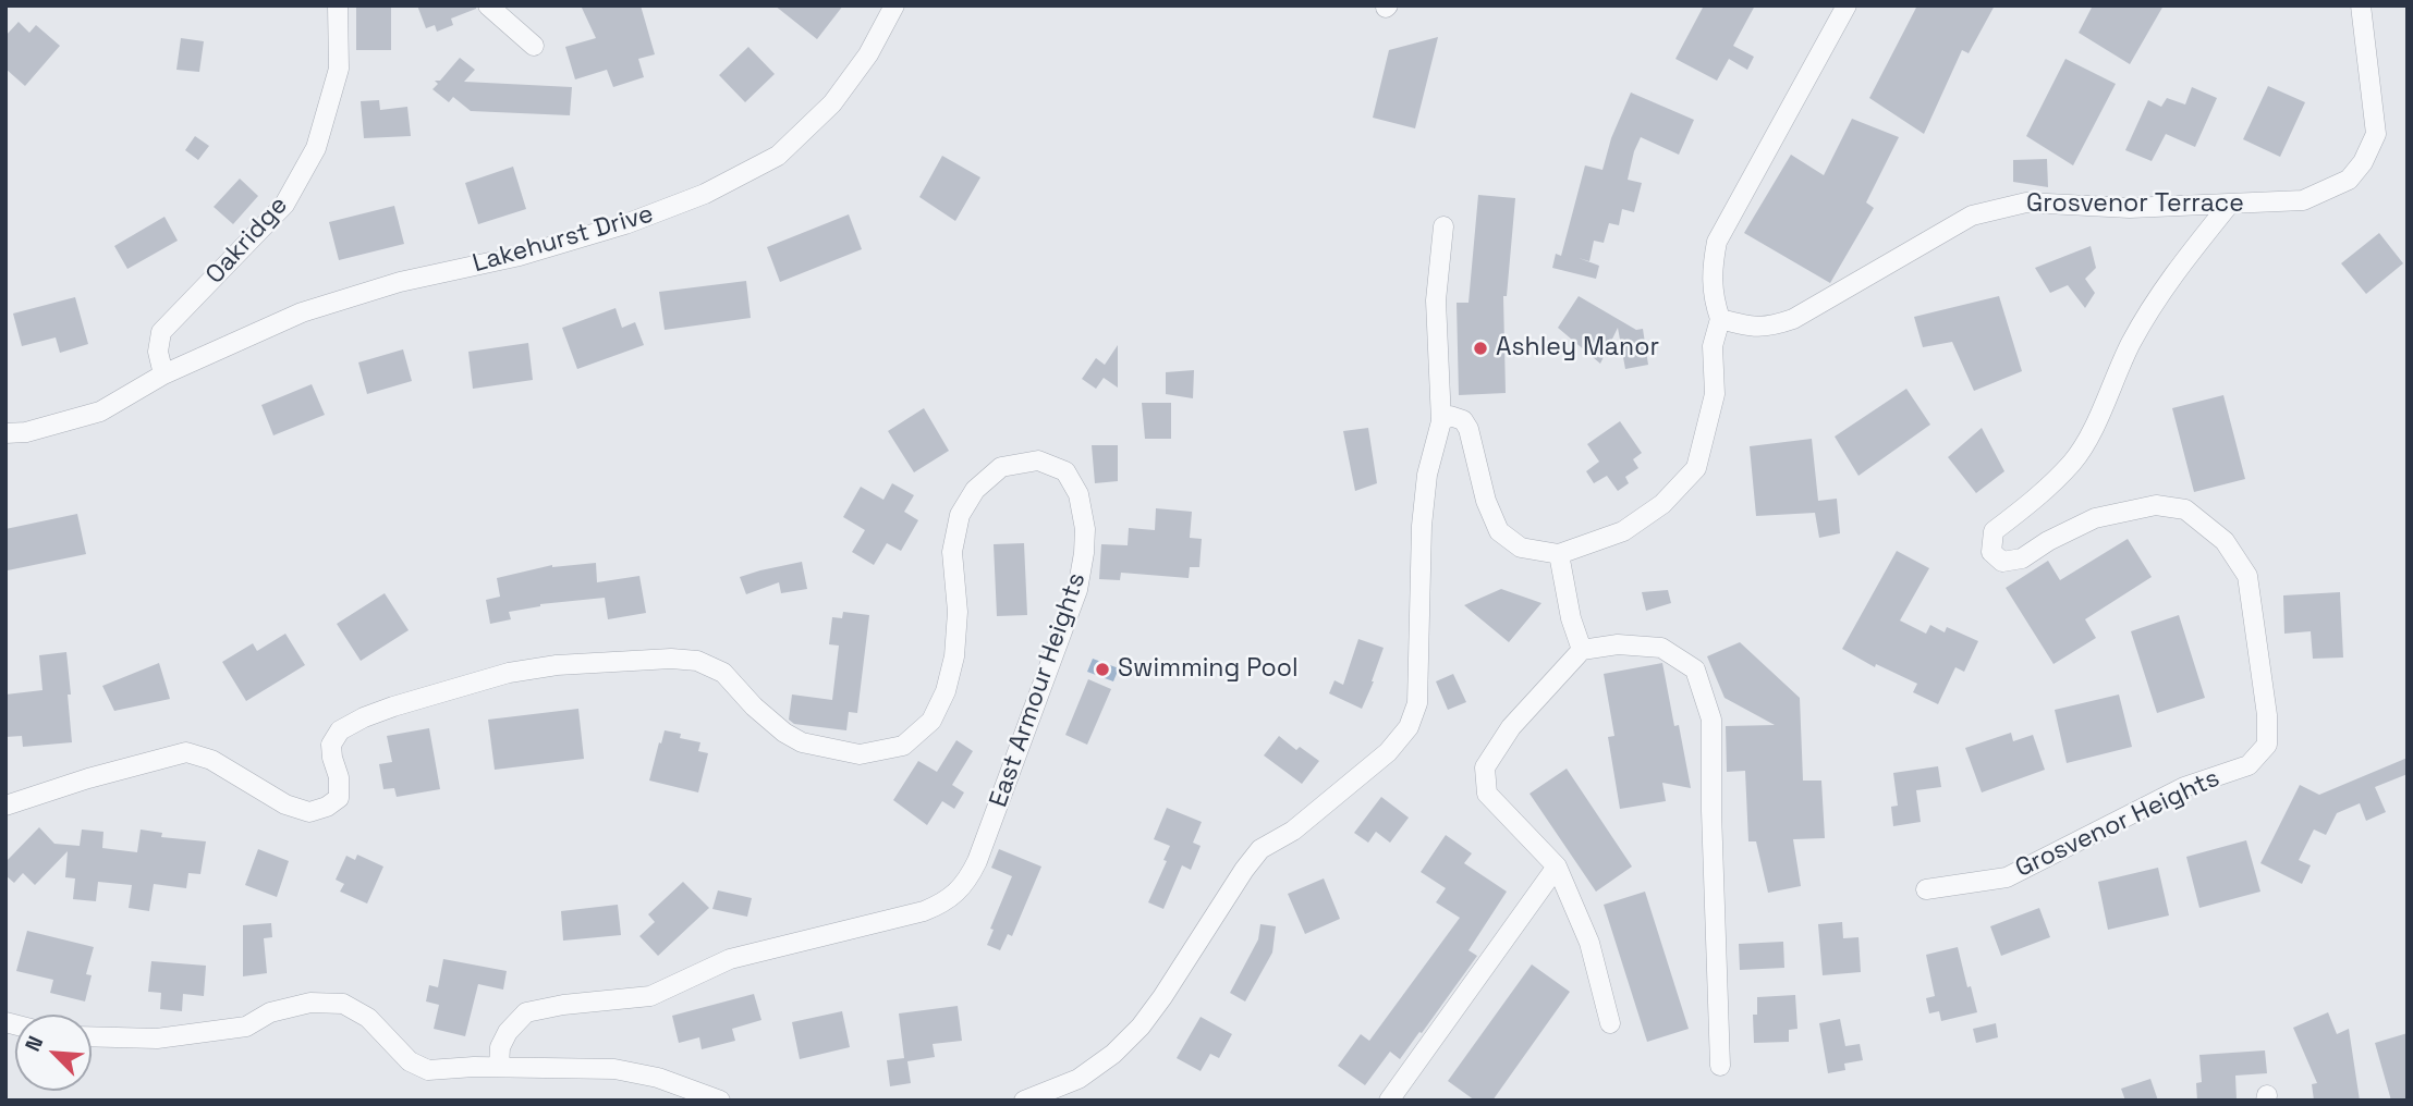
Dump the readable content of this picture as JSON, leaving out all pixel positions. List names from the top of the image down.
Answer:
{
  "streets": {
    "street": [
      "Grosvenor Terrace",
      "Lakehurst Drive",
      "Oakridge",
      "East Armour Heights",
      "Grosvenor Heights"
    ]
  },
  "crossings": [
    ["Grosvenor Terrace", "Grosvenor Heights"],
    ["Lakehurst Drive", "Oakridge"]
  ],
  "places": ["Ashley Manor", "Swimming Pool"],
  "north": "top left"
}
